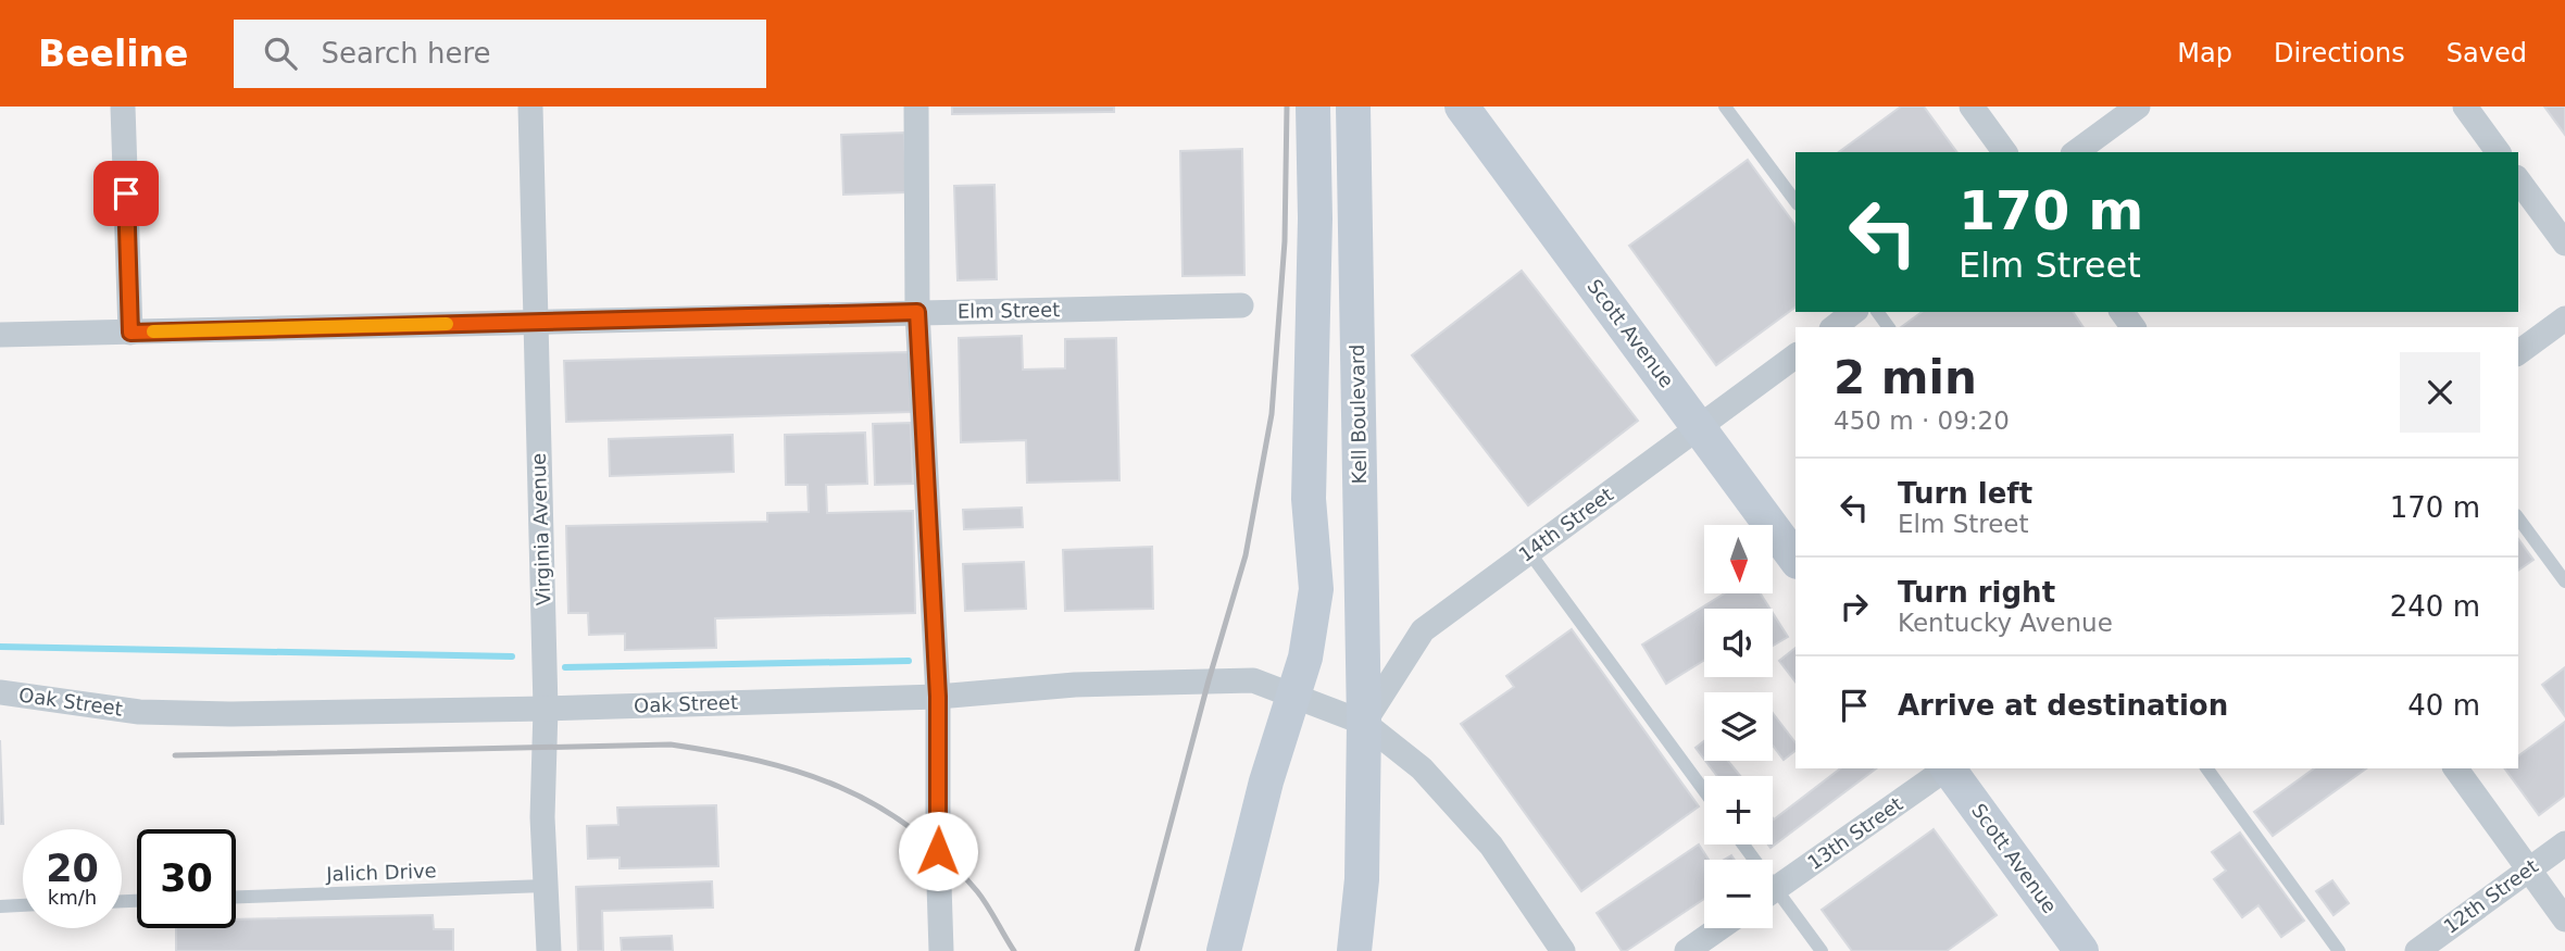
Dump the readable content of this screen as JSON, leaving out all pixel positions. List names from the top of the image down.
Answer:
{
  "streets": {
    "main road": ["Scott Avenue", "Kell Boulevard"],
    "street": [
      "Elm Street",
      "14th Street",
      "Virginia Avenue",
      "Oak Street",
      "13th Street",
      "12th Street"
    ],
    "lane": ["Jalich Drive"]
  },
  "crossings": [
    ["Elm Street", "Virginia Avenue"],
    ["Scott Avenue", "14th Street"],
    ["Kell Boulevard", "14th Street"],
    ["Kell Boulevard", "Oak Street"],
    ["14th Street", "Oak Street"],
    ["Virginia Avenue", "Oak Street"],
    ["Virginia Avenue", "Jalich Drive"]
  ],
  "north": "bottom",
  "page": {
    "header": "Beeline",
    "search": "Search here",
    "nav": ["Map", "Directions", "Saved"],
    "turn": ["170 m", "Elm Street"],
    "heading": ["2 min", "450 m · 09:20"],
    "list": [
      {
        "name": "Turn left",
        "note": "Elm Street",
        "value": "170 m"
      },
      {
        "name": "Turn right",
        "note": "Kentucky Avenue",
        "value": "240 m"
      },
      {
        "name": "Arrive at destination",
        "value": "40 m"
      }
    ],
    "map_buttons": ["+", "−"],
    "speed": "20 km/h",
    "limit": "30"
  }
}
